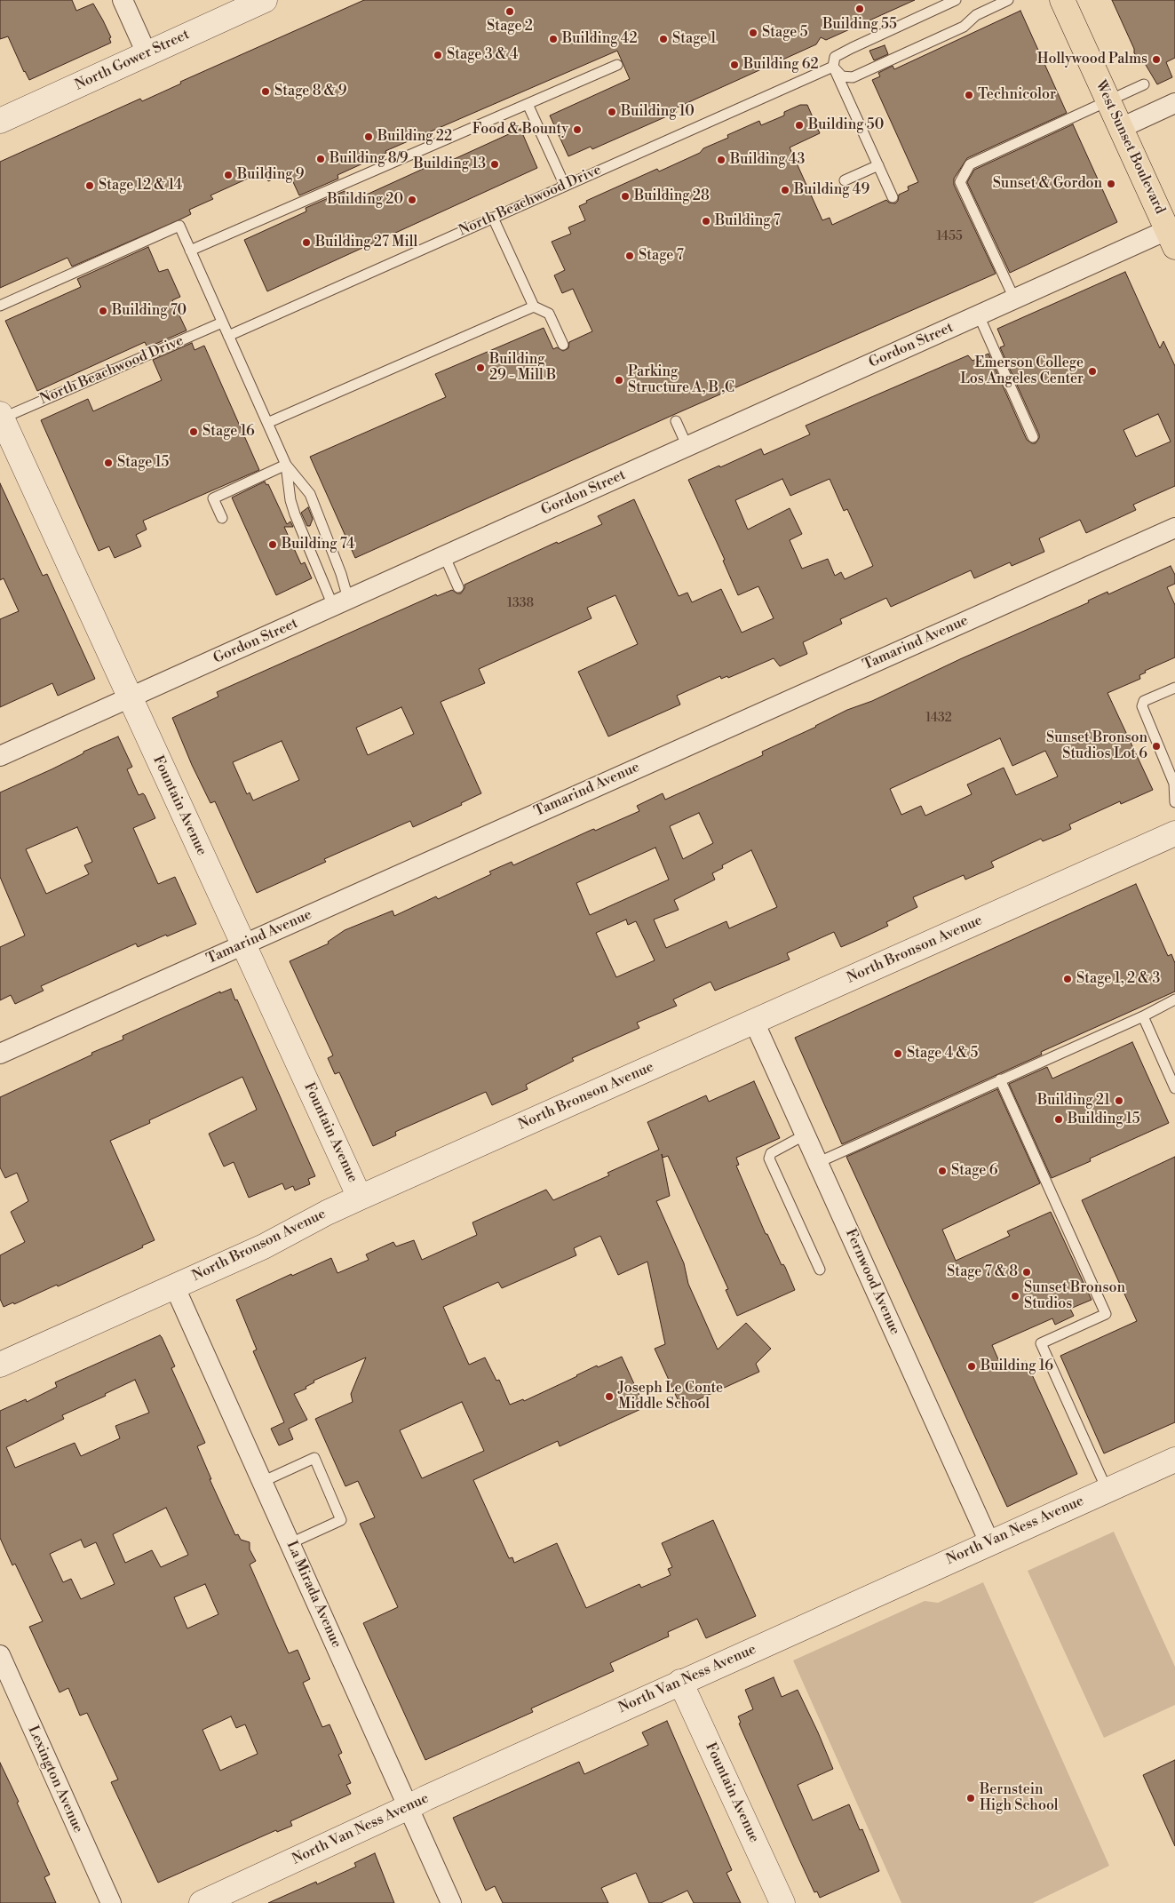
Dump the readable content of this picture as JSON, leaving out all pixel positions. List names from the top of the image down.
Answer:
{
  "streets": {
    "main road": ["West Sunset Boulevard"],
    "street": [
      "North Gower Street",
      "Gordon Street",
      "Tamarind Avenue",
      "Fountain Avenue",
      "North Bronson Avenue",
      "Fernwood Avenue",
      "North Van Ness Avenue",
      "La Mirada Avenue",
      "Lexington Avenue"
    ],
    "lane": ["North Beachwood Drive"]
  },
  "crossings": [
    ["West Sunset Boulevard", "Gordon Street"],
    ["North Beachwood Drive", "Fountain Avenue"],
    ["Gordon Street", "Fountain Avenue"],
    ["Tamarind Avenue", "Fountain Avenue"],
    ["Fountain Avenue", "North Bronson Avenue"],
    ["Fountain Avenue", "North Van Ness Avenue"],
    ["North Bronson Avenue", "Fernwood Avenue"],
    ["North Bronson Avenue", "La Mirada Avenue"],
    ["Fernwood Avenue", "North Van Ness Avenue"],
    ["North Van Ness Avenue", "La Mirada Avenue"]
  ],
  "places": [
    "Building 55",
    "Stage 2",
    "Stage 5",
    "Building 42",
    "Stage 1",
    "Stage 3 & 4",
    "Hollywood Palms",
    "Building 62",
    "Stage 8 & 9",
    "Technicolor",
    "Building 10",
    "Building 50",
    "Food & Bounty",
    "Building 22",
    "Building 8/9",
    "Building 43",
    "Building 13",
    "Building 9",
    "Sunset & Gordon",
    "Stage 12 & 14",
    "Building 49",
    "Building 28",
    "Building 20",
    "Building 7",
    "Building 27 Mill",
    "Stage 7",
    "Building 70",
    "Building 29 - Mill B",
    "Emerson College Los Angeles Center",
    "Parking Structure A, B ,C",
    "Stage 16",
    "Stage 15",
    "Building 74",
    "Sunset Bronson Studios Lot 6",
    "Stage 1, 2 & 3",
    "Stage 4 & 5",
    "Building 21",
    "Building 15",
    "Stage 6",
    "Stage 7 & 8",
    "Sunset Bronson Studios",
    "Building 16",
    "Joseph Le Conte Middle School",
    "Bernstein High School"
  ],
  "house_numbers": ["1455", "1338", "1432"]
}
